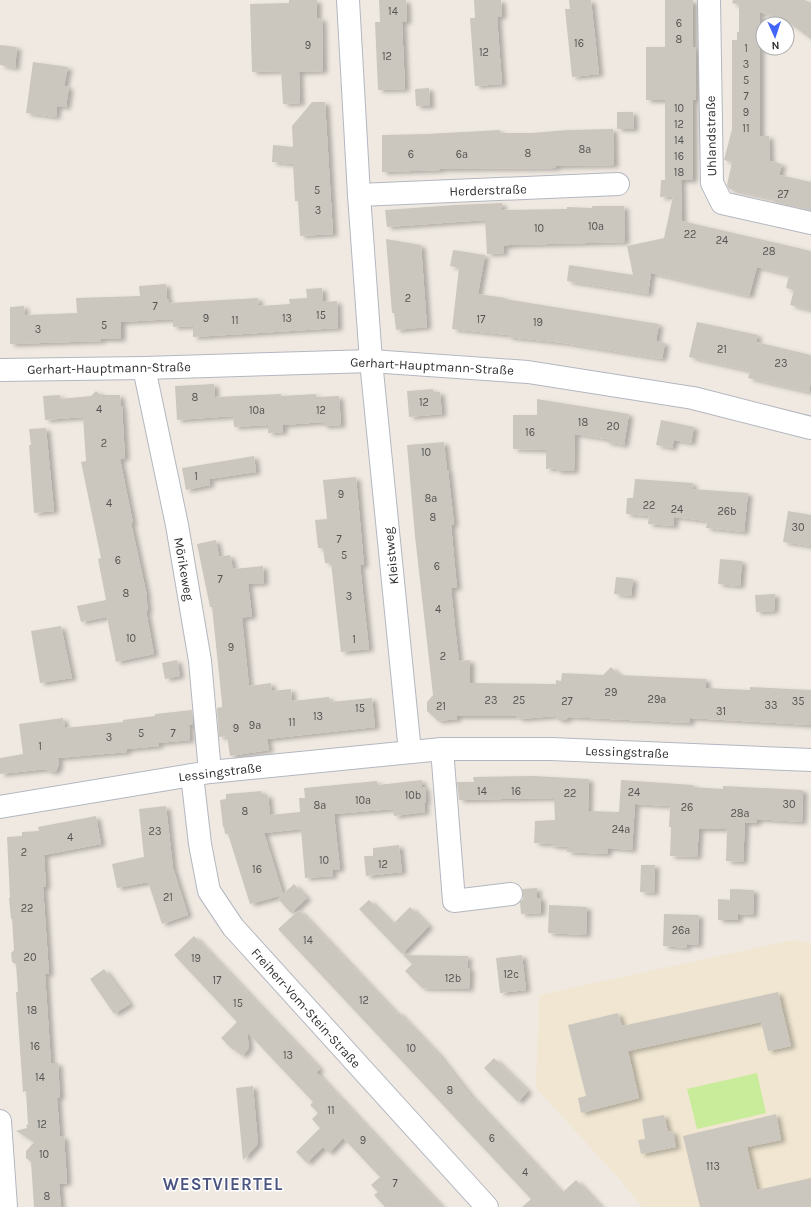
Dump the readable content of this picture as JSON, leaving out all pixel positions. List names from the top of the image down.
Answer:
{
  "streets": {
    "street": [
      "Uhlandstraße",
      "Herderstraße",
      "Gerhart-Hauptmann-Straße",
      "Kleistweg",
      "Mörikeweg",
      "Lessingstraße",
      "Freiherr-Vom-Stein-Straße"
    ]
  },
  "crossings": [
    ["Gerhart-Hauptmann-Straße", "Kleistweg"],
    ["Gerhart-Hauptmann-Straße", "Mörikeweg"],
    ["Kleistweg", "Lessingstraße"],
    ["Mörikeweg", "Lessingstraße"],
    ["Mörikeweg", "Freiherr-Vom-Stein-Straße"],
    ["Lessingstraße", "Freiherr-Vom-Stein-Straße"]
  ],
  "districts": ["WESTVIERTEL"],
  "house_numbers": [
    "14",
    "6",
    "8",
    "16",
    "9",
    "1",
    "12",
    "12",
    "3",
    "5",
    "7",
    "10",
    "9",
    "12",
    "11",
    "14",
    "8a",
    "8",
    "6",
    "6a",
    "16",
    "18",
    "5",
    "27",
    "3",
    "10a",
    "10",
    "22",
    "24",
    "28",
    "2",
    "7",
    "15",
    "9",
    "13",
    "17",
    "11",
    "19",
    "5",
    "3",
    "21",
    "23",
    "8",
    "12",
    "4",
    "10a",
    "12",
    "18",
    "20",
    "16",
    "2",
    "10",
    "1",
    "9",
    "8a",
    "4",
    "22",
    "24",
    "26b",
    "8",
    "30",
    "7",
    "5",
    "6",
    "6",
    "7",
    "8",
    "3",
    "4",
    "10",
    "1",
    "9",
    "2",
    "29",
    "29a",
    "23",
    "25",
    "27",
    "35",
    "33",
    "21",
    "15",
    "31",
    "13",
    "11",
    "9a",
    "9",
    "5",
    "7",
    "3",
    "1",
    "14",
    "16",
    "24",
    "22",
    "10b",
    "10a",
    "30",
    "8a",
    "26",
    "8",
    "28a",
    "24a",
    "23",
    "4",
    "2",
    "10",
    "12",
    "16",
    "21",
    "22",
    "26a",
    "14",
    "20",
    "19",
    "12c",
    "12b",
    "17",
    "12",
    "15",
    "18",
    "16",
    "10",
    "13",
    "14",
    "8",
    "11",
    "12",
    "6",
    "9",
    "10",
    "113",
    "4",
    "7",
    "8"
  ],
  "north": "bottom"
}
